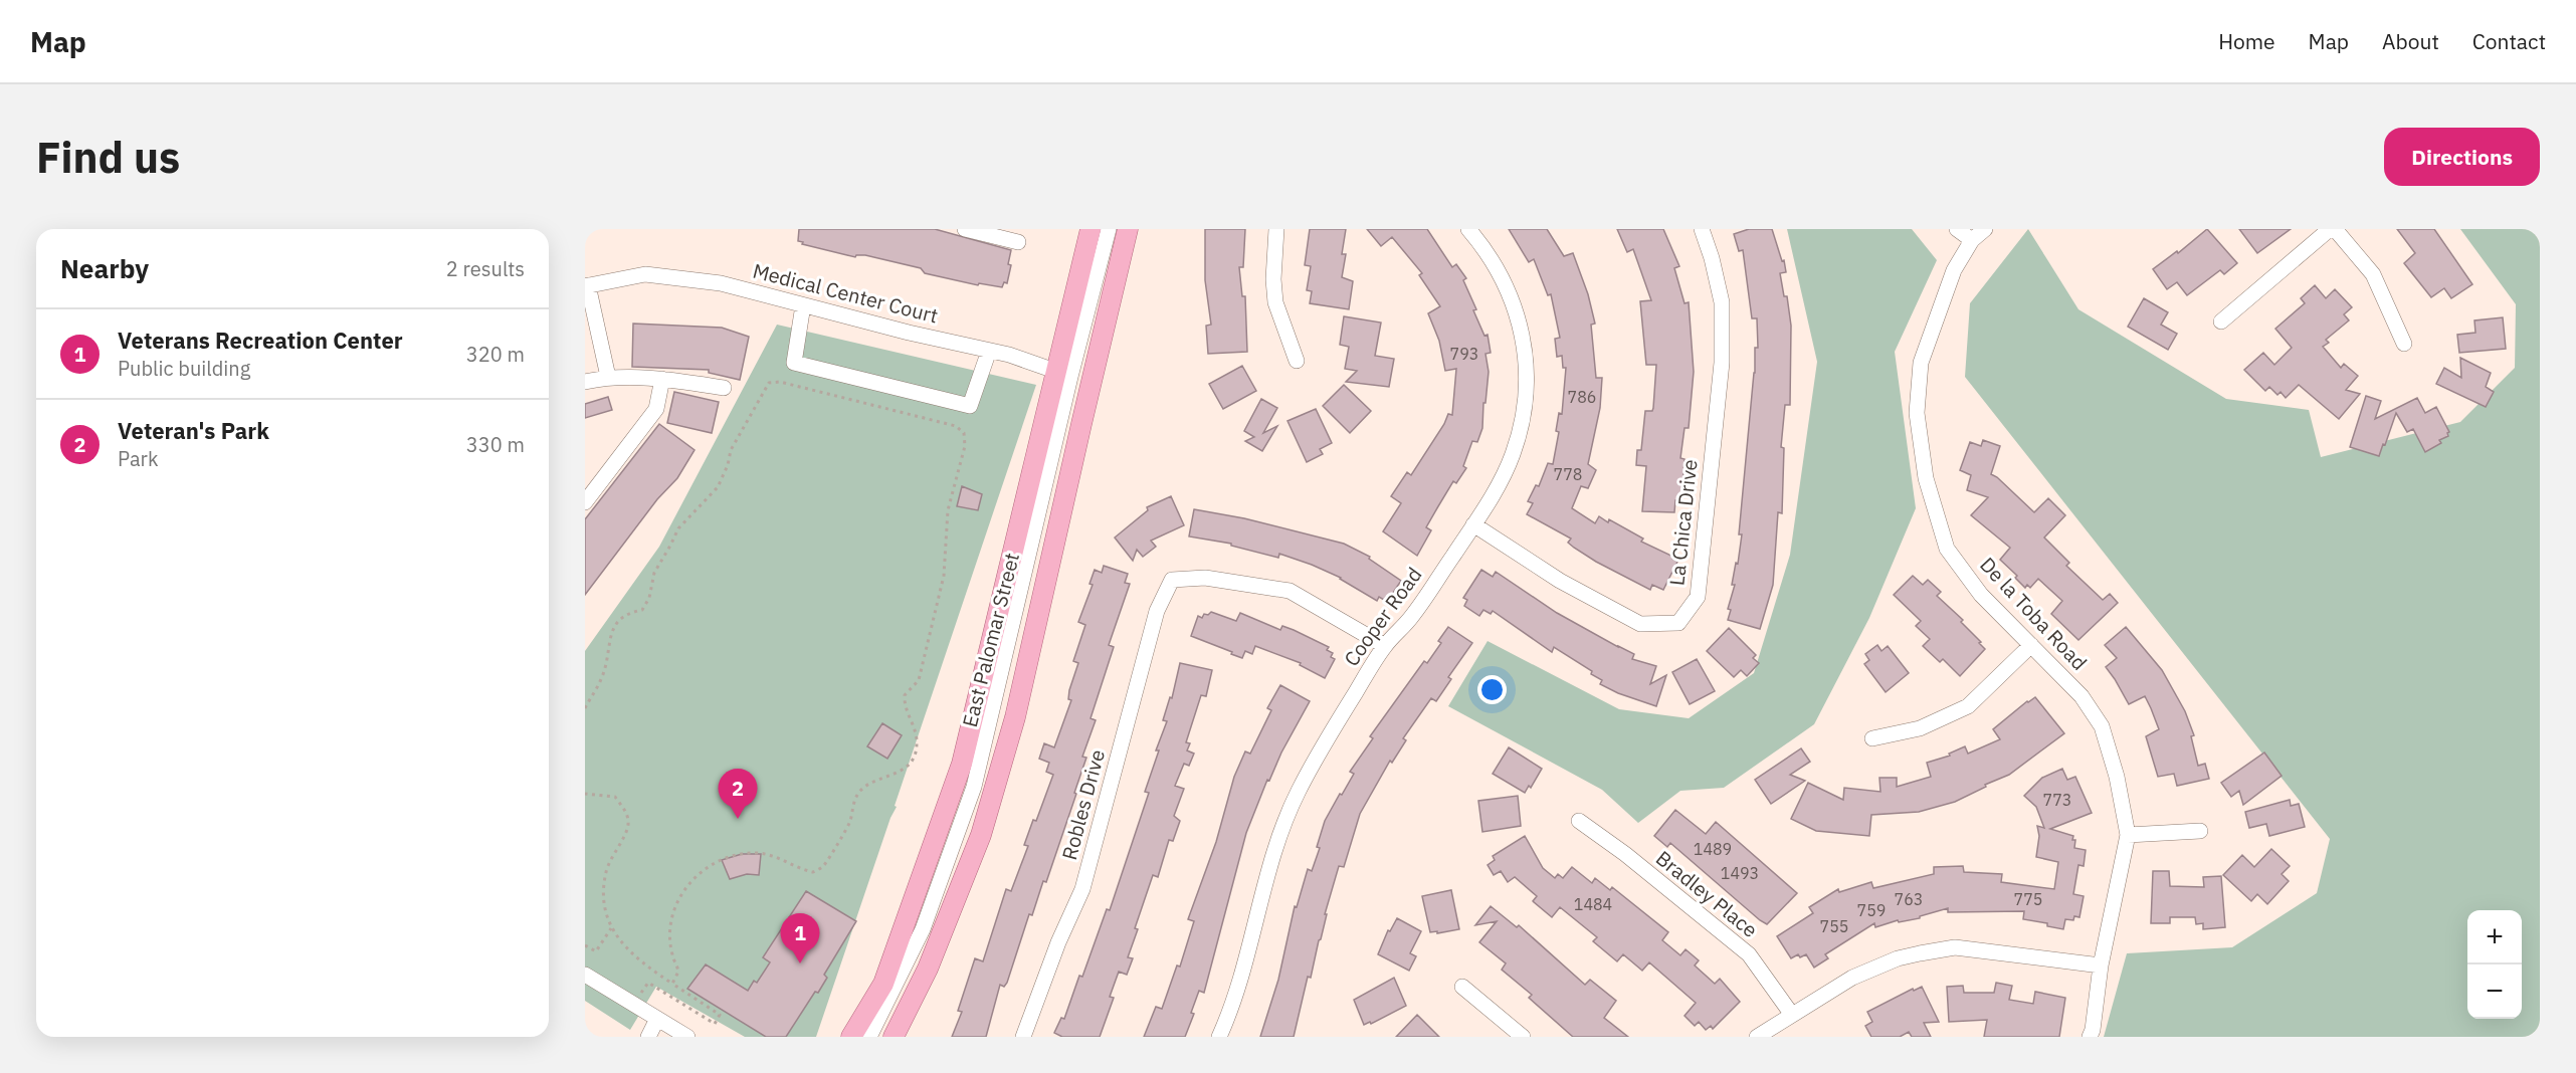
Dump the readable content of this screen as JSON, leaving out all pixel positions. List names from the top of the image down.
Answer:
{
  "streets": {
    "main road": ["East Palomar Street"],
    "street": [
      "Medical Center Court",
      "La Chica Drive",
      "De la Toba Road",
      "Cooper Road",
      "Robles Drive",
      "Bradley Place"
    ]
  },
  "crossings": [
    ["Medical Center Court", "East Palomar Street"],
    ["La Chica Drive", "Cooper Road"],
    ["Cooper Road", "Robles Drive"]
  ],
  "house_numbers": [
    "793",
    "786",
    "778",
    "773",
    "1489",
    "1493",
    "763",
    "775",
    "1484",
    "759",
    "755"
  ],
  "page": {
    "header": "Map",
    "nav": [
      "Home",
      "Map",
      "About",
      "Contact"
    ],
    "buttons": "Directions",
    "title": "Find us",
    "heading": ["Nearby", "2 results"],
    "list": [
      {
        "mark": "1",
        "name": "Veterans Recreation Center",
        "note": "Public building",
        "value": "320 m"
      },
      {
        "mark": "2",
        "name": "Veteran's Park",
        "note": "Park",
        "value": "330 m"
      }
    ],
    "pins": ["2", "1"],
    "map_buttons": ["+", "−"]
  }
}
